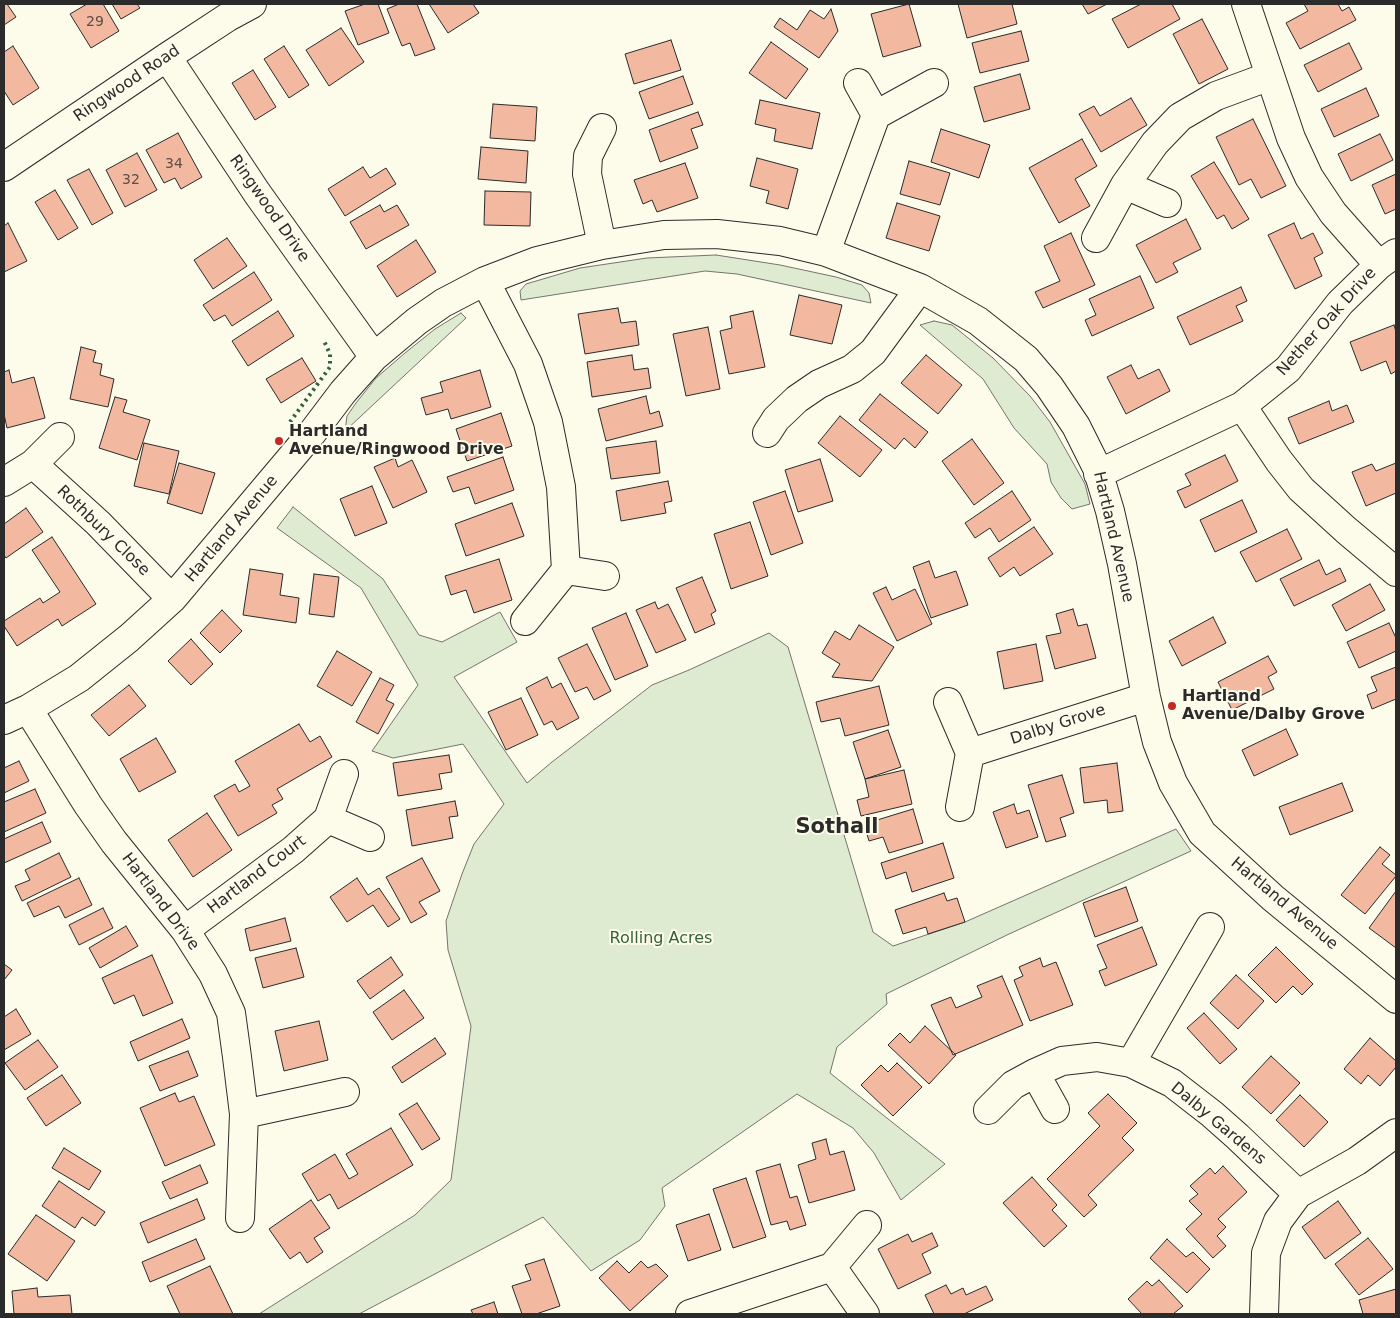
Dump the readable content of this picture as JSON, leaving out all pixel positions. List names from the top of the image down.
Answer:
{
  "streets": {
    "street": [
      "Ringwood Road",
      "Ringwood Drive",
      "Nether Oak Drive",
      "Hartland Avenue",
      "Rothbury Close",
      "Dalby Grove",
      "Hartland Court",
      "Hartland Drive",
      "Dalby Gardens"
    ]
  },
  "crossings": [
    ["Ringwood Road", "Ringwood Drive"],
    ["Ringwood Drive", "Hartland Avenue"],
    ["Nether Oak Drive", "Hartland Avenue"],
    ["Hartland Avenue", "Rothbury Close"],
    ["Hartland Avenue", "Dalby Grove"],
    ["Hartland Avenue", "Hartland Drive"],
    ["Hartland Court", "Hartland Drive"]
  ],
  "districts": ["Sothall"],
  "parks": ["Rolling Acres"],
  "places": ["Hartland Avenue/Ringwood Drive", "Hartland Avenue/Dalby Grove"],
  "house_numbers": ["29", "34", "32"]
}
